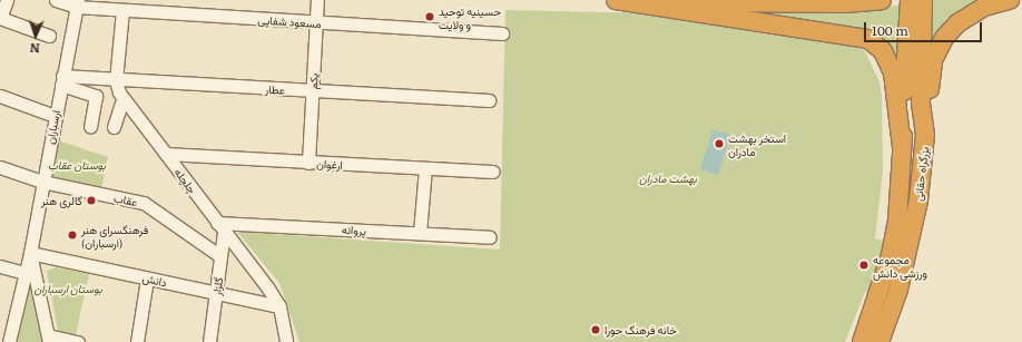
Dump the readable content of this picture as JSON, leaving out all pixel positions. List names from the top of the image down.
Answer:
{
  "streets": {
    "highway": ["بزرگراه حقانی"],
    "street": [
      "مسعود شفاپی",
      "یکم",
      "عطار",
      "ارسباران",
      "ارغوان",
      "چلچله",
      "عقاب",
      "پروانه",
      "دانش",
      "گلزار"
    ]
  },
  "crossings": [
    ["مسعود شفاپی", "یکم"],
    ["مسعود شفاپی", "ارسباران"],
    ["مسعود شفاپی", "چلچله"],
    ["یکم", "عطار"],
    ["یکم", "ارغوان"],
    ["عطار", "ارسباران"],
    ["عطار", "چلچله"],
    ["ارسباران", "عقاب"],
    ["ارسباران", "دانش"],
    ["ارغوان", "چلچله"],
    ["چلچله", "پروانه"],
    ["چلچله", "دانش"],
    ["چلچله", "گلزار"],
    ["عقاب", "گلزار"],
    ["پروانه", "گلزار"],
    ["دانش", "گلزار"]
  ],
  "parks": ["بوستان عقاب", "بهشت مادران", "بوستان ارسباران"],
  "places": [
    "حسینیه توحید و ولایت",
    "استخر بهشت مادران",
    "گالری هنر",
    "فرهنگسرای هنر (ارسباران)",
    "مجموعه ورزشی دانش",
    "خانه فرهنگ حورا"
  ],
  "scale_bar": "100 m",
  "north": "bottom"
}
